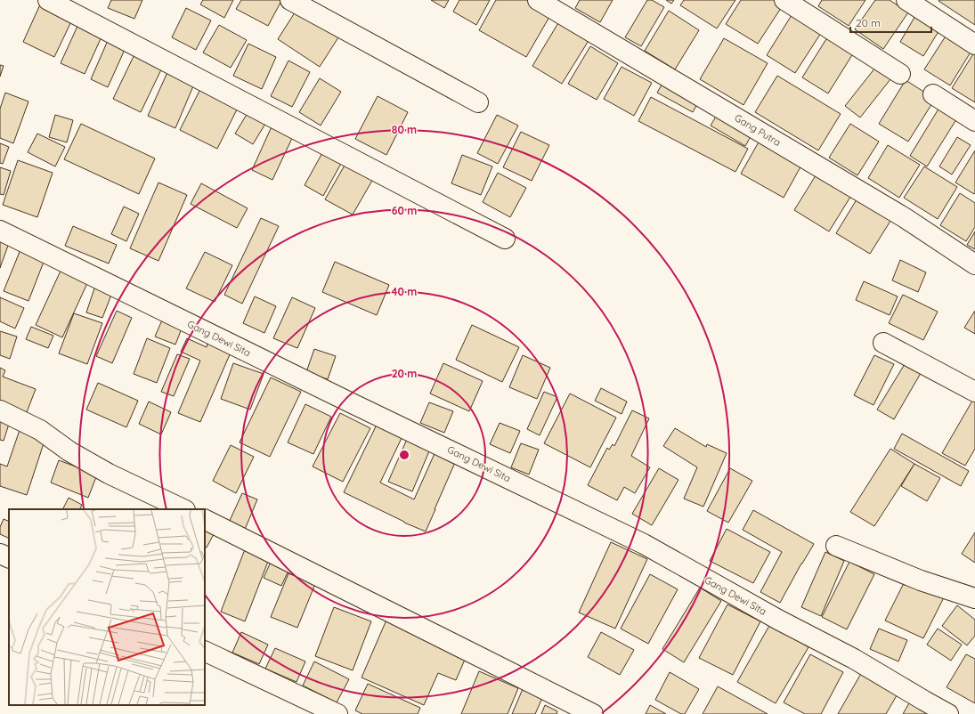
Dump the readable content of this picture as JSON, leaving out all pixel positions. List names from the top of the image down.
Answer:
{
  "streets": {
    "street": ["Gang Putra", "Gang Dewi Sita"]
  },
  "scale_bar": "20 m",
  "rings": [
    "80 m",
    "60 m",
    "40 m",
    "20 m"
  ]
}
